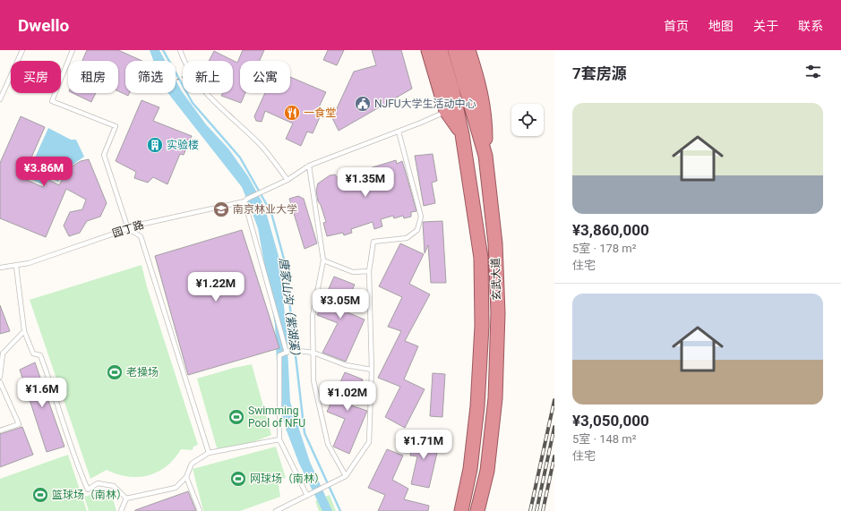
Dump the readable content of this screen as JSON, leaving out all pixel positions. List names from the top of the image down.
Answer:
{
  "streets": {
    "highway": ["玄武大道"],
    "lane": ["园丁路"]
  },
  "water": ["唐家山沟（紫湖溪）"],
  "places": {
    "public building": ["NJFU大学生活动中心"],
    "restaurant": ["一食堂"],
    "building": ["实验楼"],
    "school or university": ["南京林业大学"],
    "sports": [
      "老操场",
      "Swimming Pool of NFU",
      "网球场（南林）",
      "篮球场（南林）"
    ]
  },
  "page": {
    "header": "Dwello",
    "nav": [
      "首页",
      "地图",
      "关于",
      "联系"
    ],
    "heading": "7套房源",
    "chip": [
      "买房",
      "租房",
      "筛选",
      "新上",
      "公寓"
    ],
    "list": [
      {
        "name": "¥3,860,000",
        "note": "5室 · 178 m² · 住宅"
      },
      {
        "name": "¥3,050,000",
        "note": "5室 · 148 m² · 住宅"
      }
    ],
    "price": [
      "¥3.86M",
      "¥1.35M",
      "¥1.22M",
      "¥3.05M",
      "¥1.6M",
      "¥1.02M",
      "¥1.71M"
    ]
  }
}
